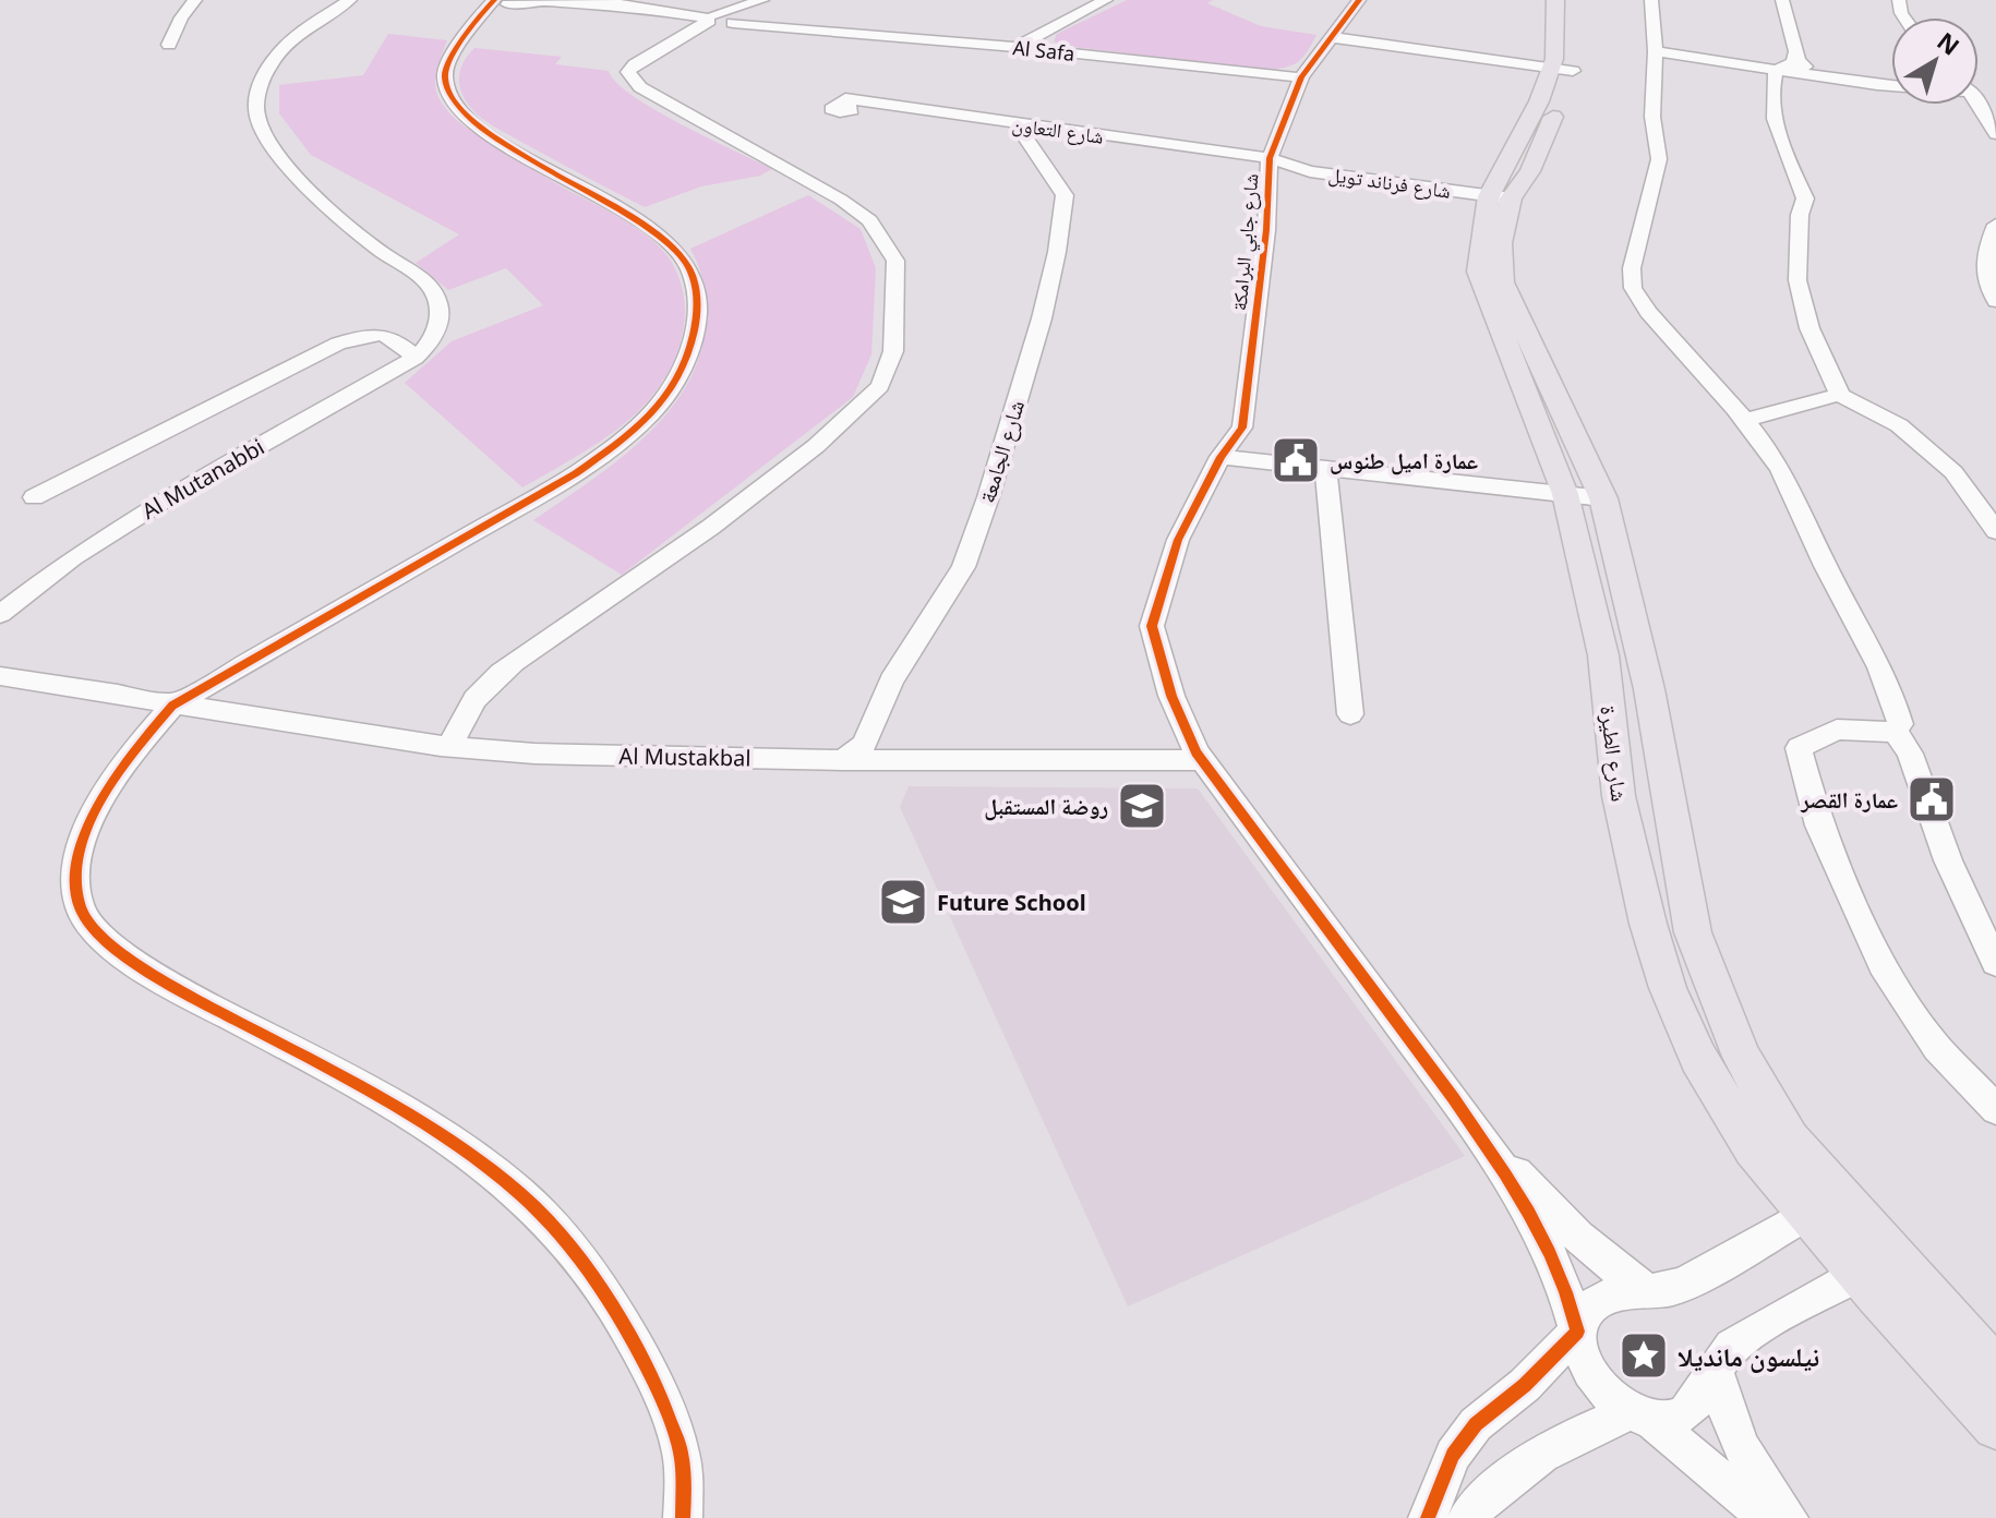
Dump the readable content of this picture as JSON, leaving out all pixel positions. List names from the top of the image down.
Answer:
{
  "streets": {
    "main road": ["شارع الطيرة"],
    "street": [
      "Al Safa",
      "شارع التعاون",
      "شارع فرناند تويل",
      "شارع جابي البرامكة",
      "شارع الجامعة",
      "Al Mutanabbi",
      "Al Mustakbal"
    ]
  },
  "crossings": [
    ["Al Safa", "شارع جابي البرامكة"],
    ["شارع التعاون", "شارع فرناند تويل"],
    ["شارع التعاون", "شارع جابي البرامكة"],
    ["شارع التعاون", "شارع الجامعة"],
    ["شارع فرناند تويل", "شارع جابي البرامكة"],
    ["شارع فرناند تويل", "شارع الطيرة"],
    ["شارع جابي البرامكة", "Al Mustakbal"],
    ["شارع الجامعة", "Al Mustakbal"]
  ],
  "places": {
    "public building": ["عمارة اميل طنوس", "عمارة القصر"],
    "school or university": ["روضة المستقبل", "Future School"],
    "place": ["نيلسون مانديلا"]
  },
  "north": "top right"
}
